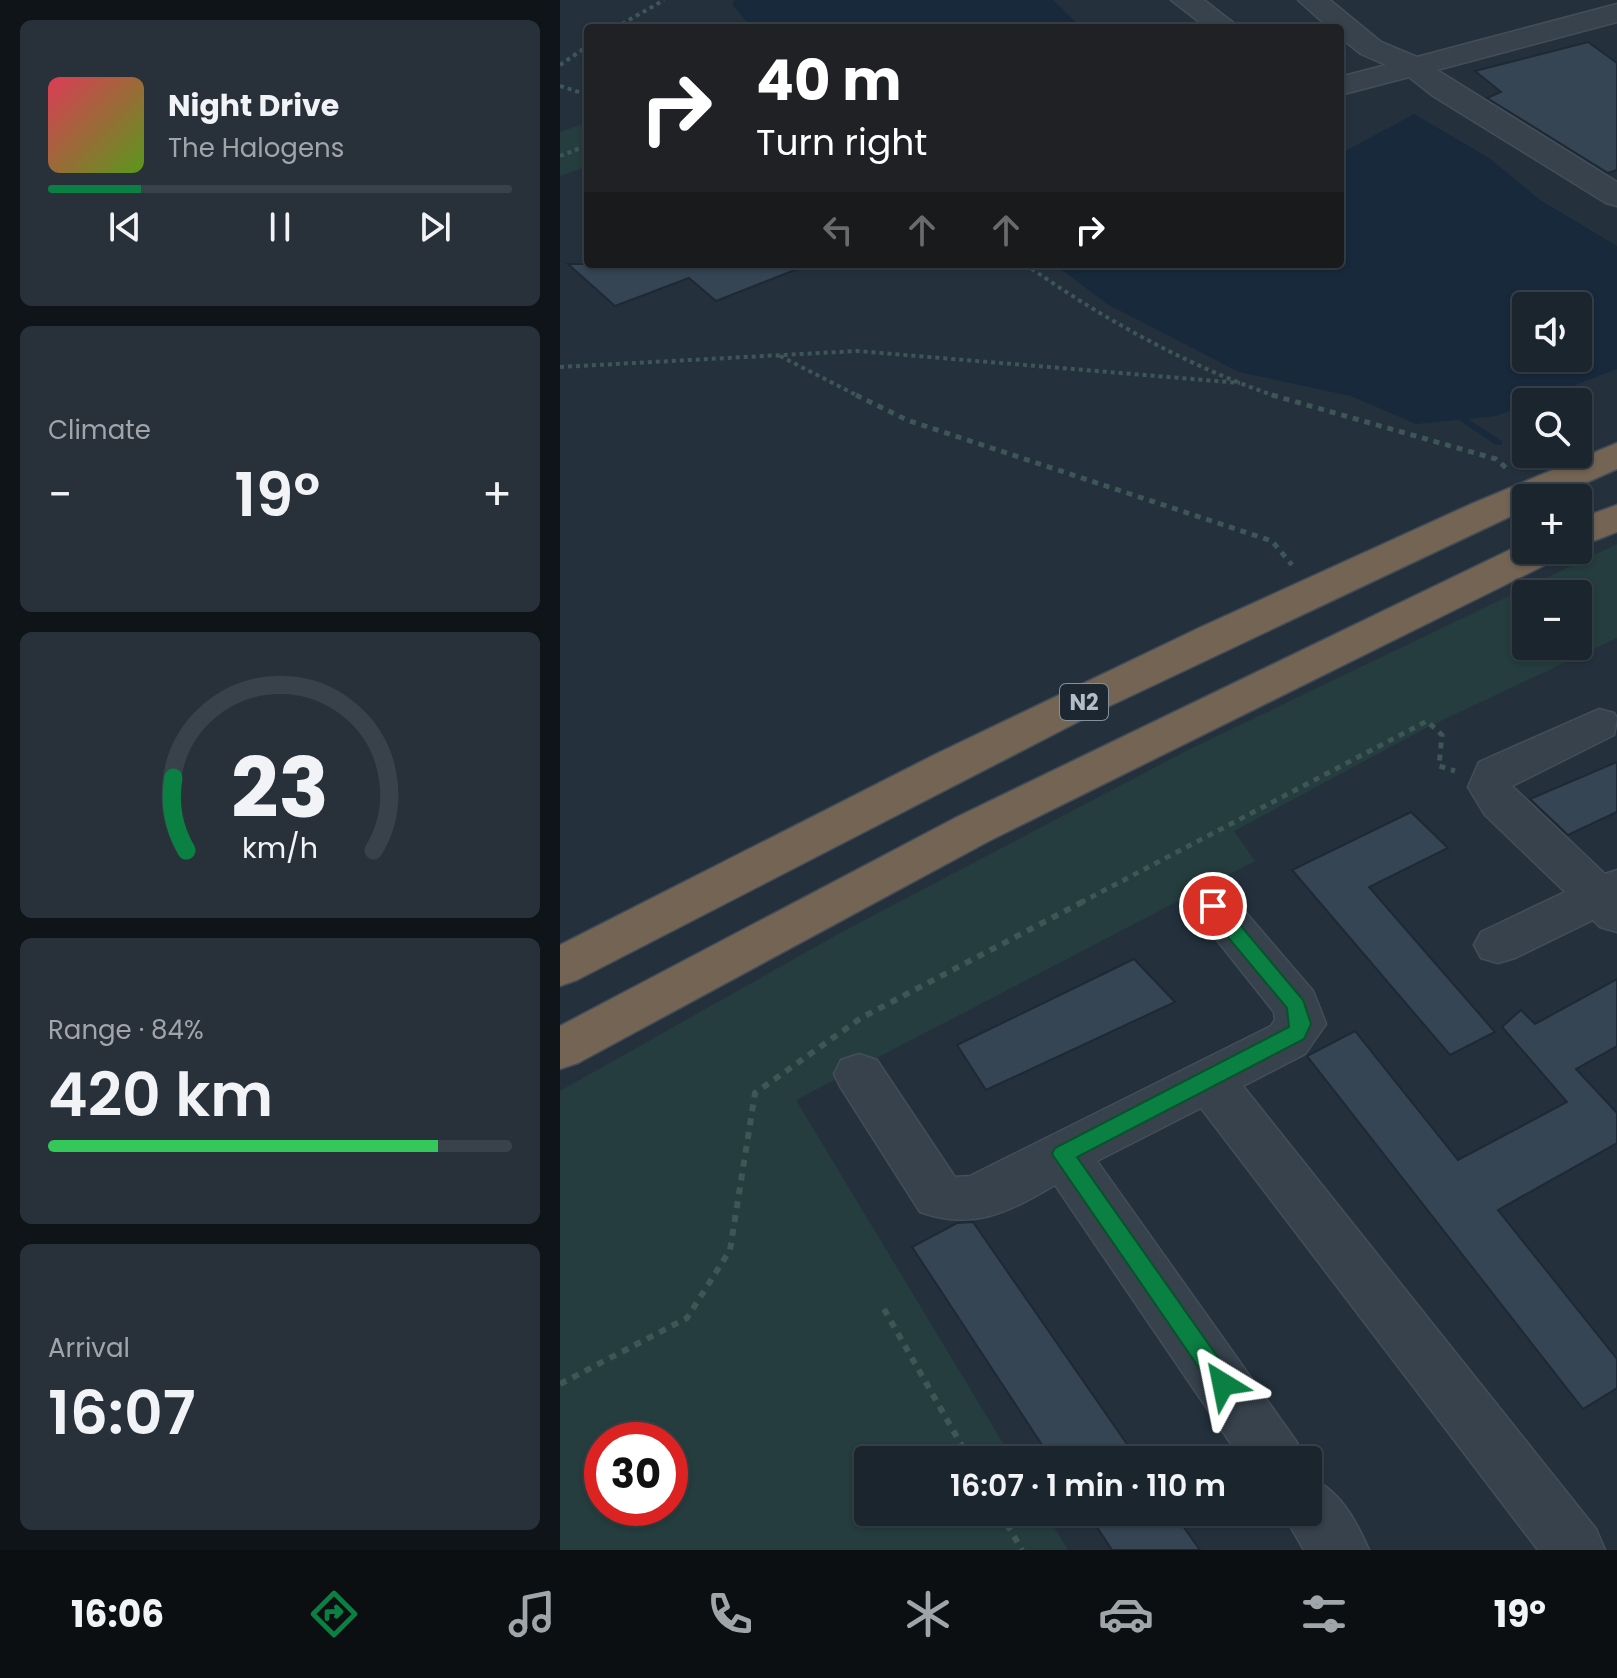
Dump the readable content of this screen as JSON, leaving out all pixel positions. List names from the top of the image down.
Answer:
{
  "streets": {
    "highway": ["N2"]
  },
  "page": {
    "turn": ["40 m", "Turn right"],
    "song": ["Night Drive", "The Halogens"],
    "map_buttons": ["+", "−"],
    "tile": [
      "Climate",
      ["Range · 84%", "420 km"],
      ["Arrival", "16:07"]
    ],
    "heat": ["−", "19°", "+"],
    "limit": "30",
    "trip": "16:07 · 1 min · 110 m",
    "tabs": ["16:06", "19°"],
    "gauge": ["23", "km/h"]
  }
}
